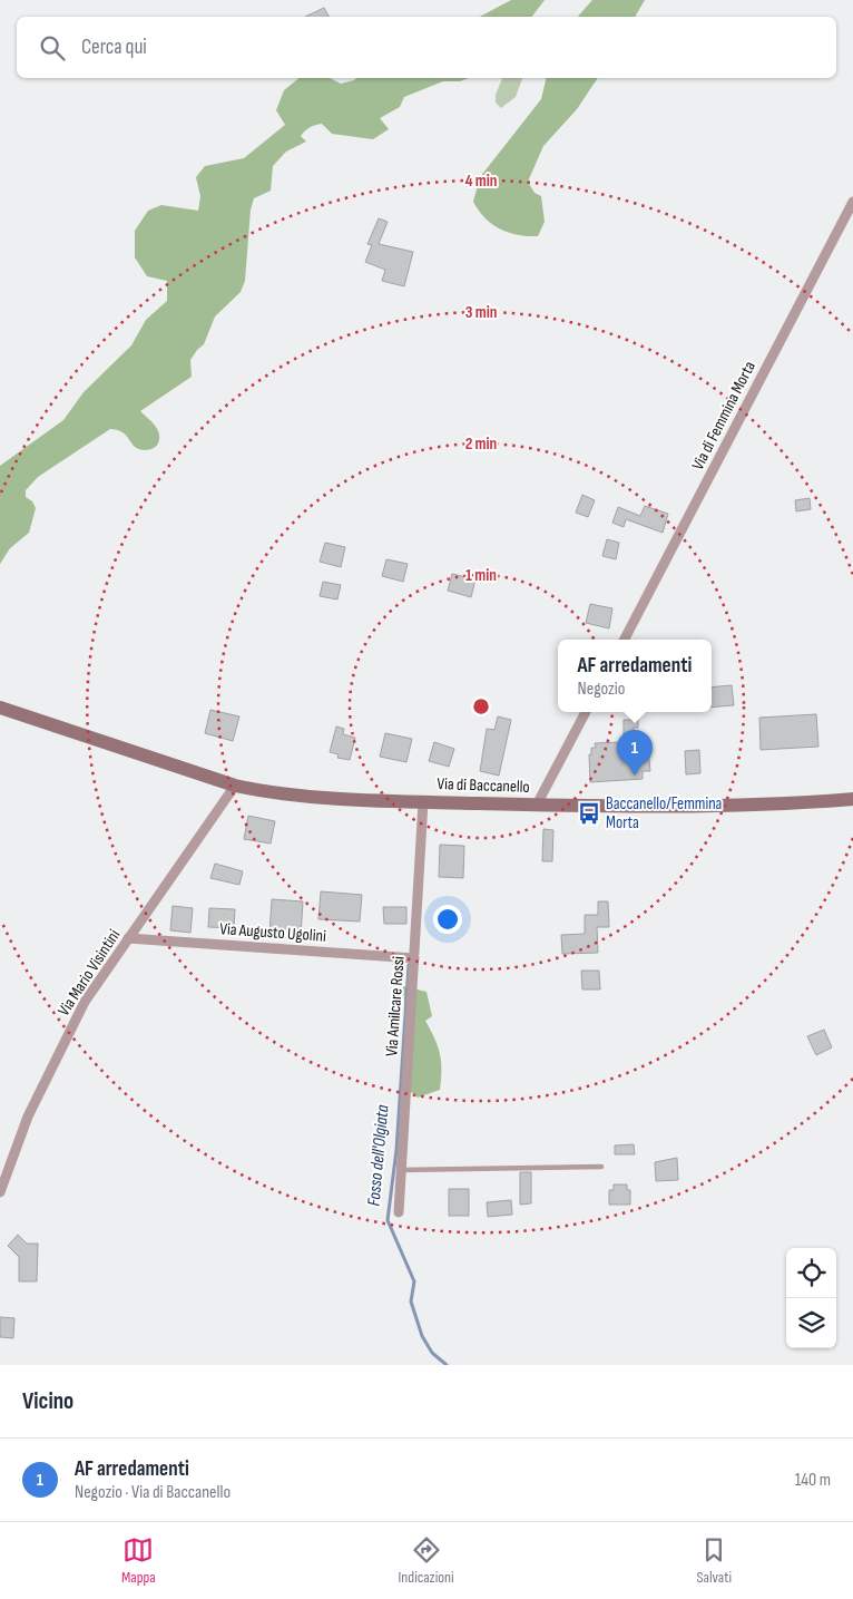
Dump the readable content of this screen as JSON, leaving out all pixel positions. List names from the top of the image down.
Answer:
{
  "streets": {
    "street": [
      "Via di Femmina Morta",
      "Via di Baccanello",
      "Via Augusto Ugolini",
      "Via Mario Visintini",
      "Via Amilcare Rossi"
    ]
  },
  "crossings": [
    ["Via di Baccanello", "Via Mario Visintini"],
    ["Via di Baccanello", "Via Amilcare Rossi"],
    ["Via Augusto Ugolini", "Via Mario Visintini"],
    ["Via Augusto Ugolini", "Via Amilcare Rossi"]
  ],
  "water": ["Fosso dell'Olgiata"],
  "places": {
    "bus stop": ["Baccanello/Femmina Morta"]
  },
  "page": {
    "search": "Cerca qui",
    "popup": ["AF arredamenti", "Negozio"],
    "pins": "1",
    "heading": "Vicino",
    "list": [
      {
        "mark": "1",
        "name": "AF arredamenti",
        "note": "Negozio · Via di Baccanello",
        "value": "140 m"
      }
    ],
    "nav": ["Mappa", "Indicazioni", "Salvati"]
  },
  "rings": [
    "4 min",
    "3 min",
    "2 min",
    "1 min"
  ]
}
